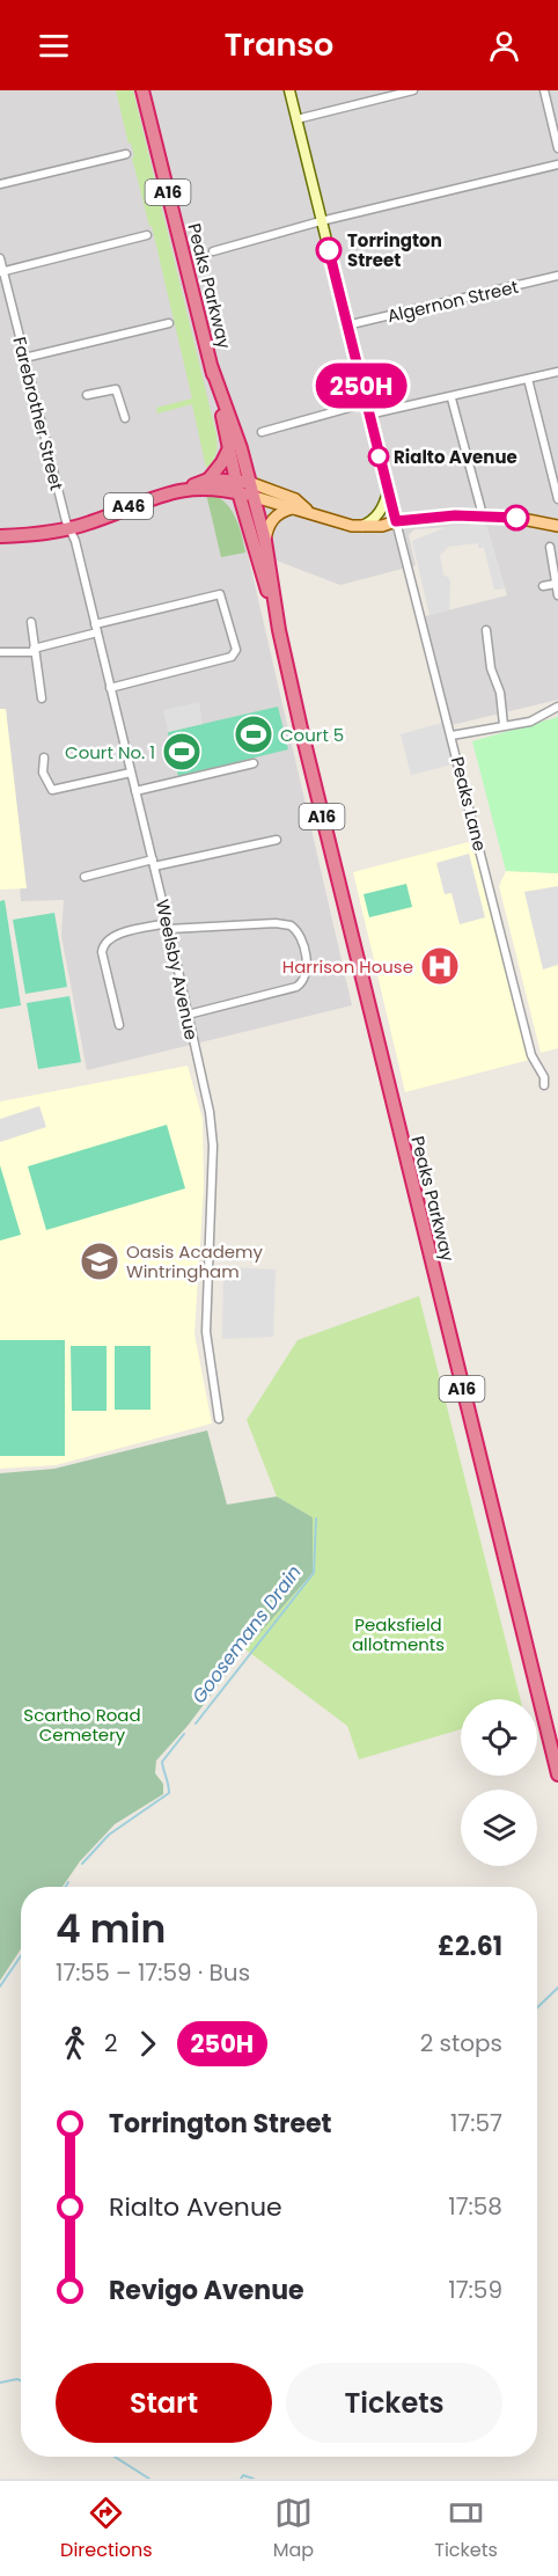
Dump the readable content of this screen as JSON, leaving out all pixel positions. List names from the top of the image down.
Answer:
{
  "streets": {
    "highway": ["A16", "Peaks Parkway", "A46"],
    "street": [
      "Algernon Street",
      "Farebrother Street",
      "Peaks Lane",
      "Weelsby Avenue"
    ]
  },
  "crossings": [
    ["Peaks Parkway", "A46"],
    ["Farebrother Street", "A46"],
    ["Farebrother Street", "Weelsby Avenue"],
    ["A46", "Peaks Lane"],
    ["A46", "Weelsby Avenue"]
  ],
  "water": ["Goosemans Drain"],
  "parks": ["Peaksfield allotments", "Scartho Road Cemetery"],
  "places": {
    "other": ["Torrington Street", "Rialto Avenue"],
    "sports": ["Court 5", "Court No. 1"],
    "hospital": ["Harrison House"],
    "school or university": ["Oasis Academy Wintringham"]
  },
  "lines": ["bus line 250H"],
  "page": {
    "header": "Transo",
    "on_map": "250H",
    "heading": ["4 min", "17:55 – 17:59 · Bus", "£2.61"],
    "legs": ["2", "250H", "2 stops"],
    "list": [
      {
        "name": "Torrington Street",
        "value": "17:57"
      },
      {
        "name": "Rialto Avenue",
        "value": "17:58"
      },
      {
        "name": "Revigo Avenue",
        "value": "17:59"
      }
    ],
    "buttons": ["Start", "Tickets"],
    "tabs": ["Directions", "Map", "Tickets"]
  }
}
